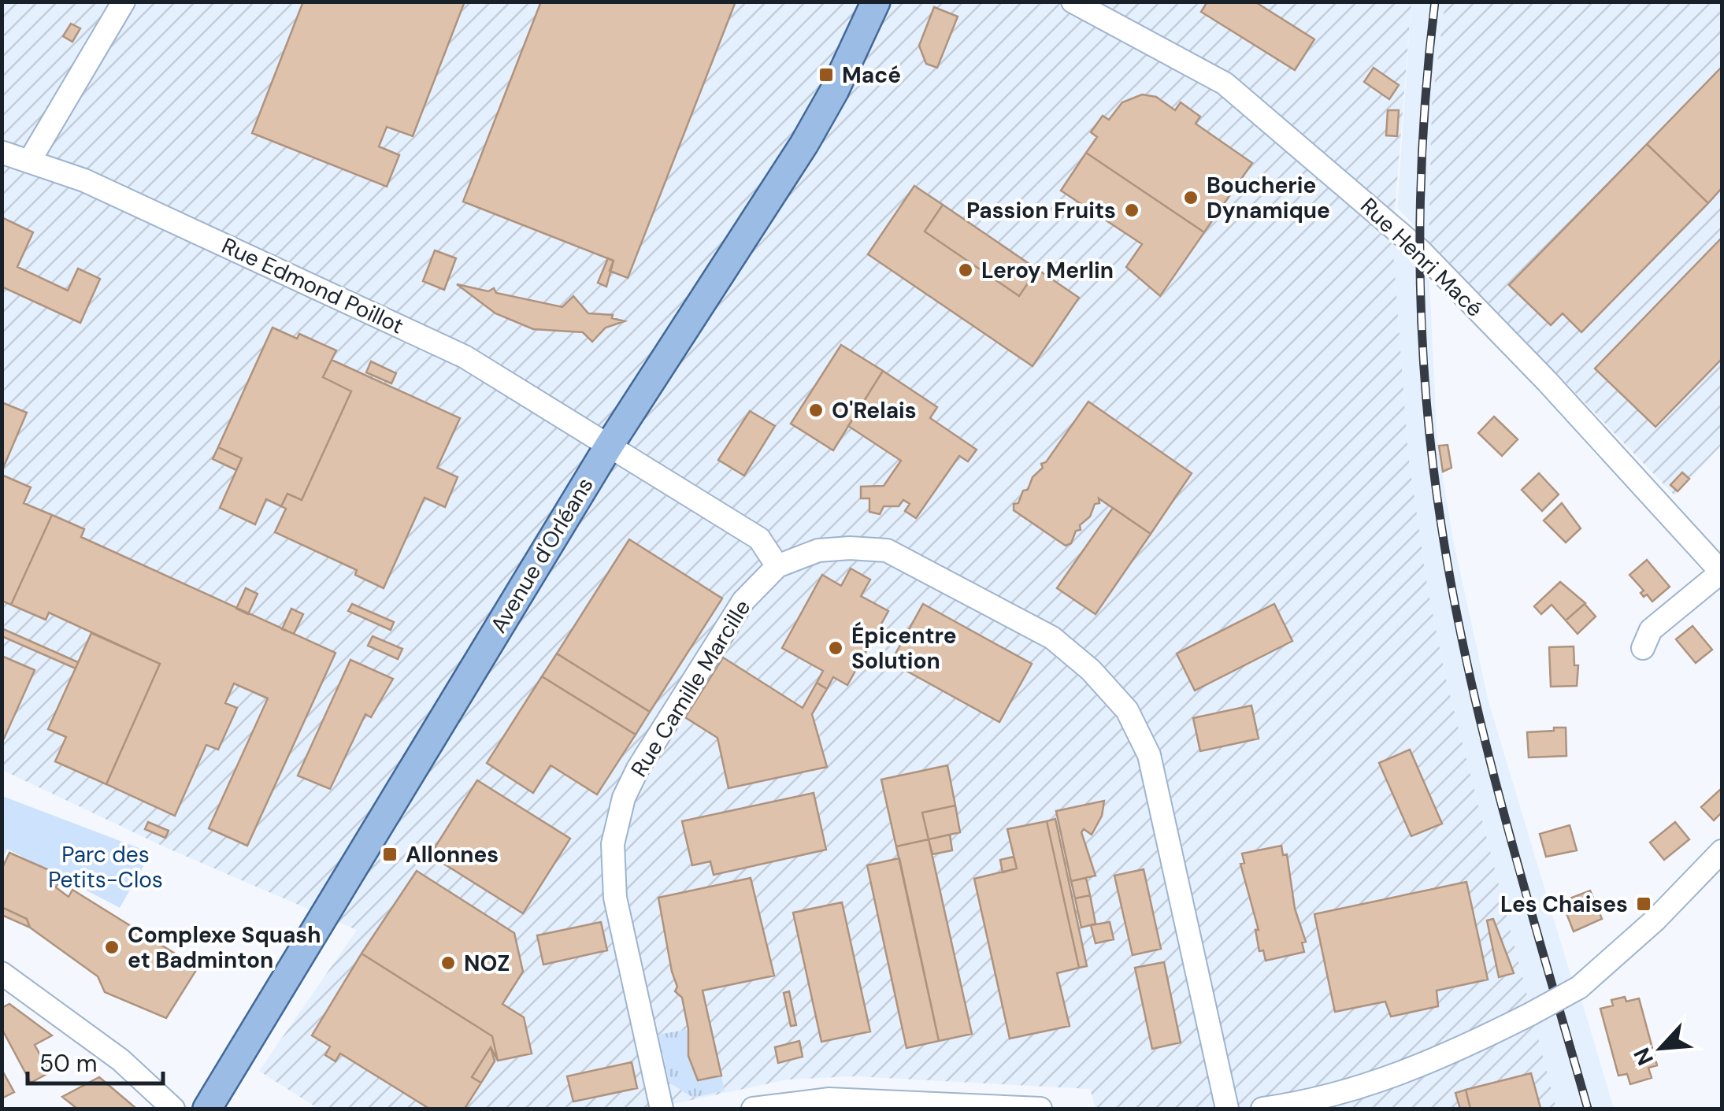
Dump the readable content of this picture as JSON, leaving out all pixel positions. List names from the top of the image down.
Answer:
{
  "streets": {
    "main road": ["Avenue d'Orléans"],
    "street": ["Rue Henri Macé", "Rue Edmond Poillot", "Rue Camille Marcille"]
  },
  "crossings": [
    ["Rue Edmond Poillot", "Avenue d'Orléans"],
    ["Rue Edmond Poillot", "Rue Camille Marcille"]
  ],
  "parks": ["Parc des Petits-Clos"],
  "places": {
    "transit": ["Macé", "Allonnes", "Les Chaises"],
    "other": [
      "Boucherie Dynamique",
      "Passion Fruits",
      "Leroy Merlin",
      "O'Relais",
      "Épicentre Solution",
      "Complexe Squash et Badminton",
      "NOZ"
    ]
  },
  "scale_bar": "50 m",
  "north": "bottom left"
}
